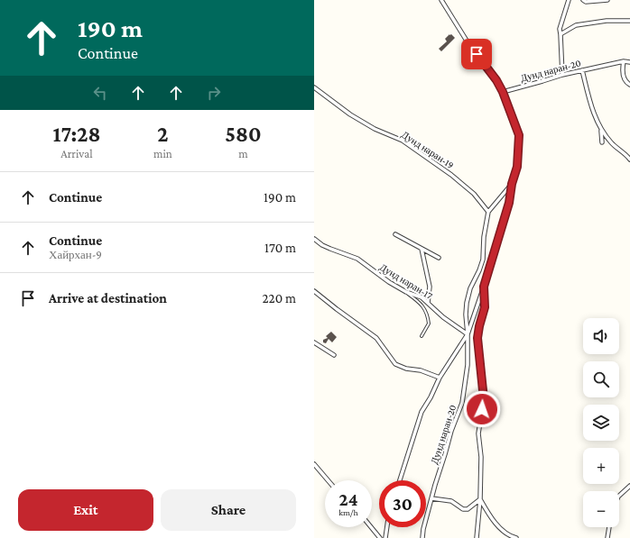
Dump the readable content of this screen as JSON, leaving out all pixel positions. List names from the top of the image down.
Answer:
{
  "streets": {
    "street": ["Дунд наран-20", "Дунд наран-19", "Дунд наран-17"]
  },
  "crossings": [
    ["Дунд наран-20", "Дунд наран-19"],
    ["Дунд наран-20", "Дунд наран-17"]
  ],
  "page": {
    "turn": ["190 m", "Continue"],
    "eta": [
      "17:28",
      "Arrival",
      "2",
      "min",
      "580",
      "m"
    ],
    "list": [
      {
        "name": "Continue",
        "value": "190 m"
      },
      {
        "name": "Continue",
        "note": "Хайрхан-9",
        "value": "170 m"
      },
      {
        "name": "Arrive at destination",
        "value": "220 m"
      }
    ],
    "map_buttons": ["+", "−"],
    "speed": "24 km/h",
    "limit": "30",
    "buttons": ["Exit", "Share"]
  }
}
